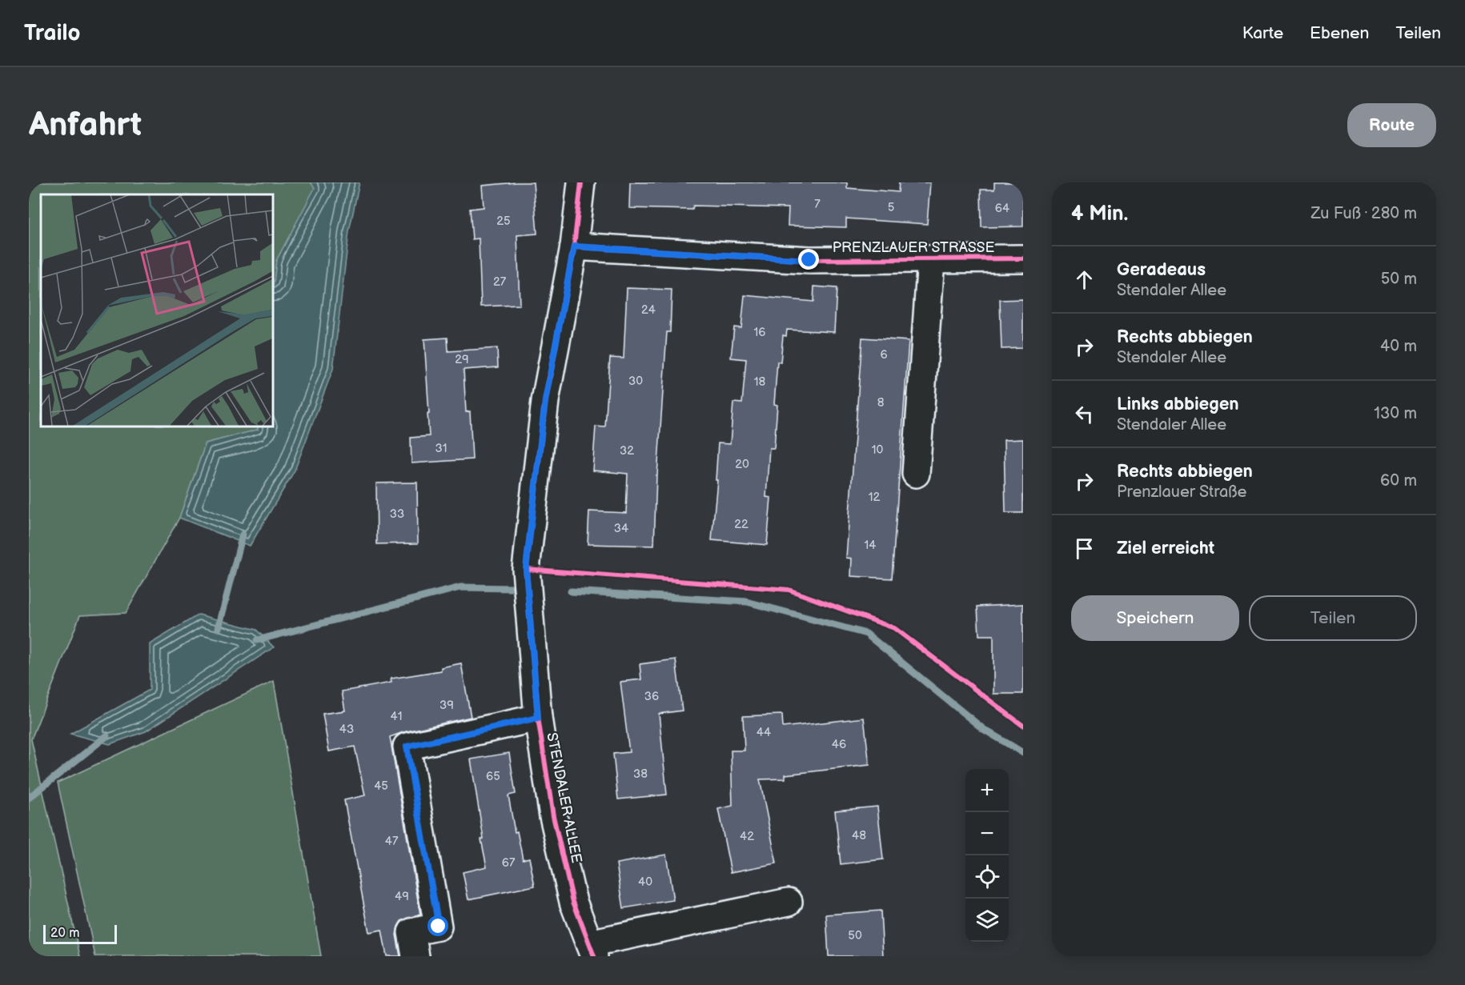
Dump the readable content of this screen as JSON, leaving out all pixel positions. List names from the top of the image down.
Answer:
{
  "streets": {
    "street": ["PRENZLAUER STRASSE", "STENDALER ALLEE"]
  },
  "crossings": [
    ["PRENZLAUER STRASSE", "STENDALER ALLEE"]
  ],
  "house_numbers": [
    "7",
    "5",
    "64",
    "25",
    "27",
    "24",
    "16",
    "6",
    "29",
    "30",
    "18",
    "8",
    "31",
    "10",
    "32",
    "20",
    "12",
    "33",
    "22",
    "34",
    "14",
    "36",
    "39",
    "41",
    "43",
    "44",
    "46",
    "38",
    "65",
    "45",
    "48",
    "42",
    "47",
    "67",
    "40",
    "49",
    "50"
  ],
  "scale_bar": "20 m",
  "page": {
    "header": "Trailo",
    "nav": ["Karte", "Ebenen", "Teilen"],
    "buttons": [
      "Route",
      ["Speichern", "Teilen"]
    ],
    "title": "Anfahrt",
    "heading": ["4 Min.", "Zu Fuß · 280 m"],
    "list": [
      ["Geradeaus", "Stendaler Allee", "50 m"],
      ["Rechts abbiegen", "Stendaler Allee", "40 m"],
      ["Links abbiegen", "Stendaler Allee", "130 m"],
      ["Rechts abbiegen", "Prenzlauer Straße", "60 m"],
      "Ziel erreicht"
    ],
    "map_buttons": ["+", "−"],
    "scale": "20 m"
  }
}
